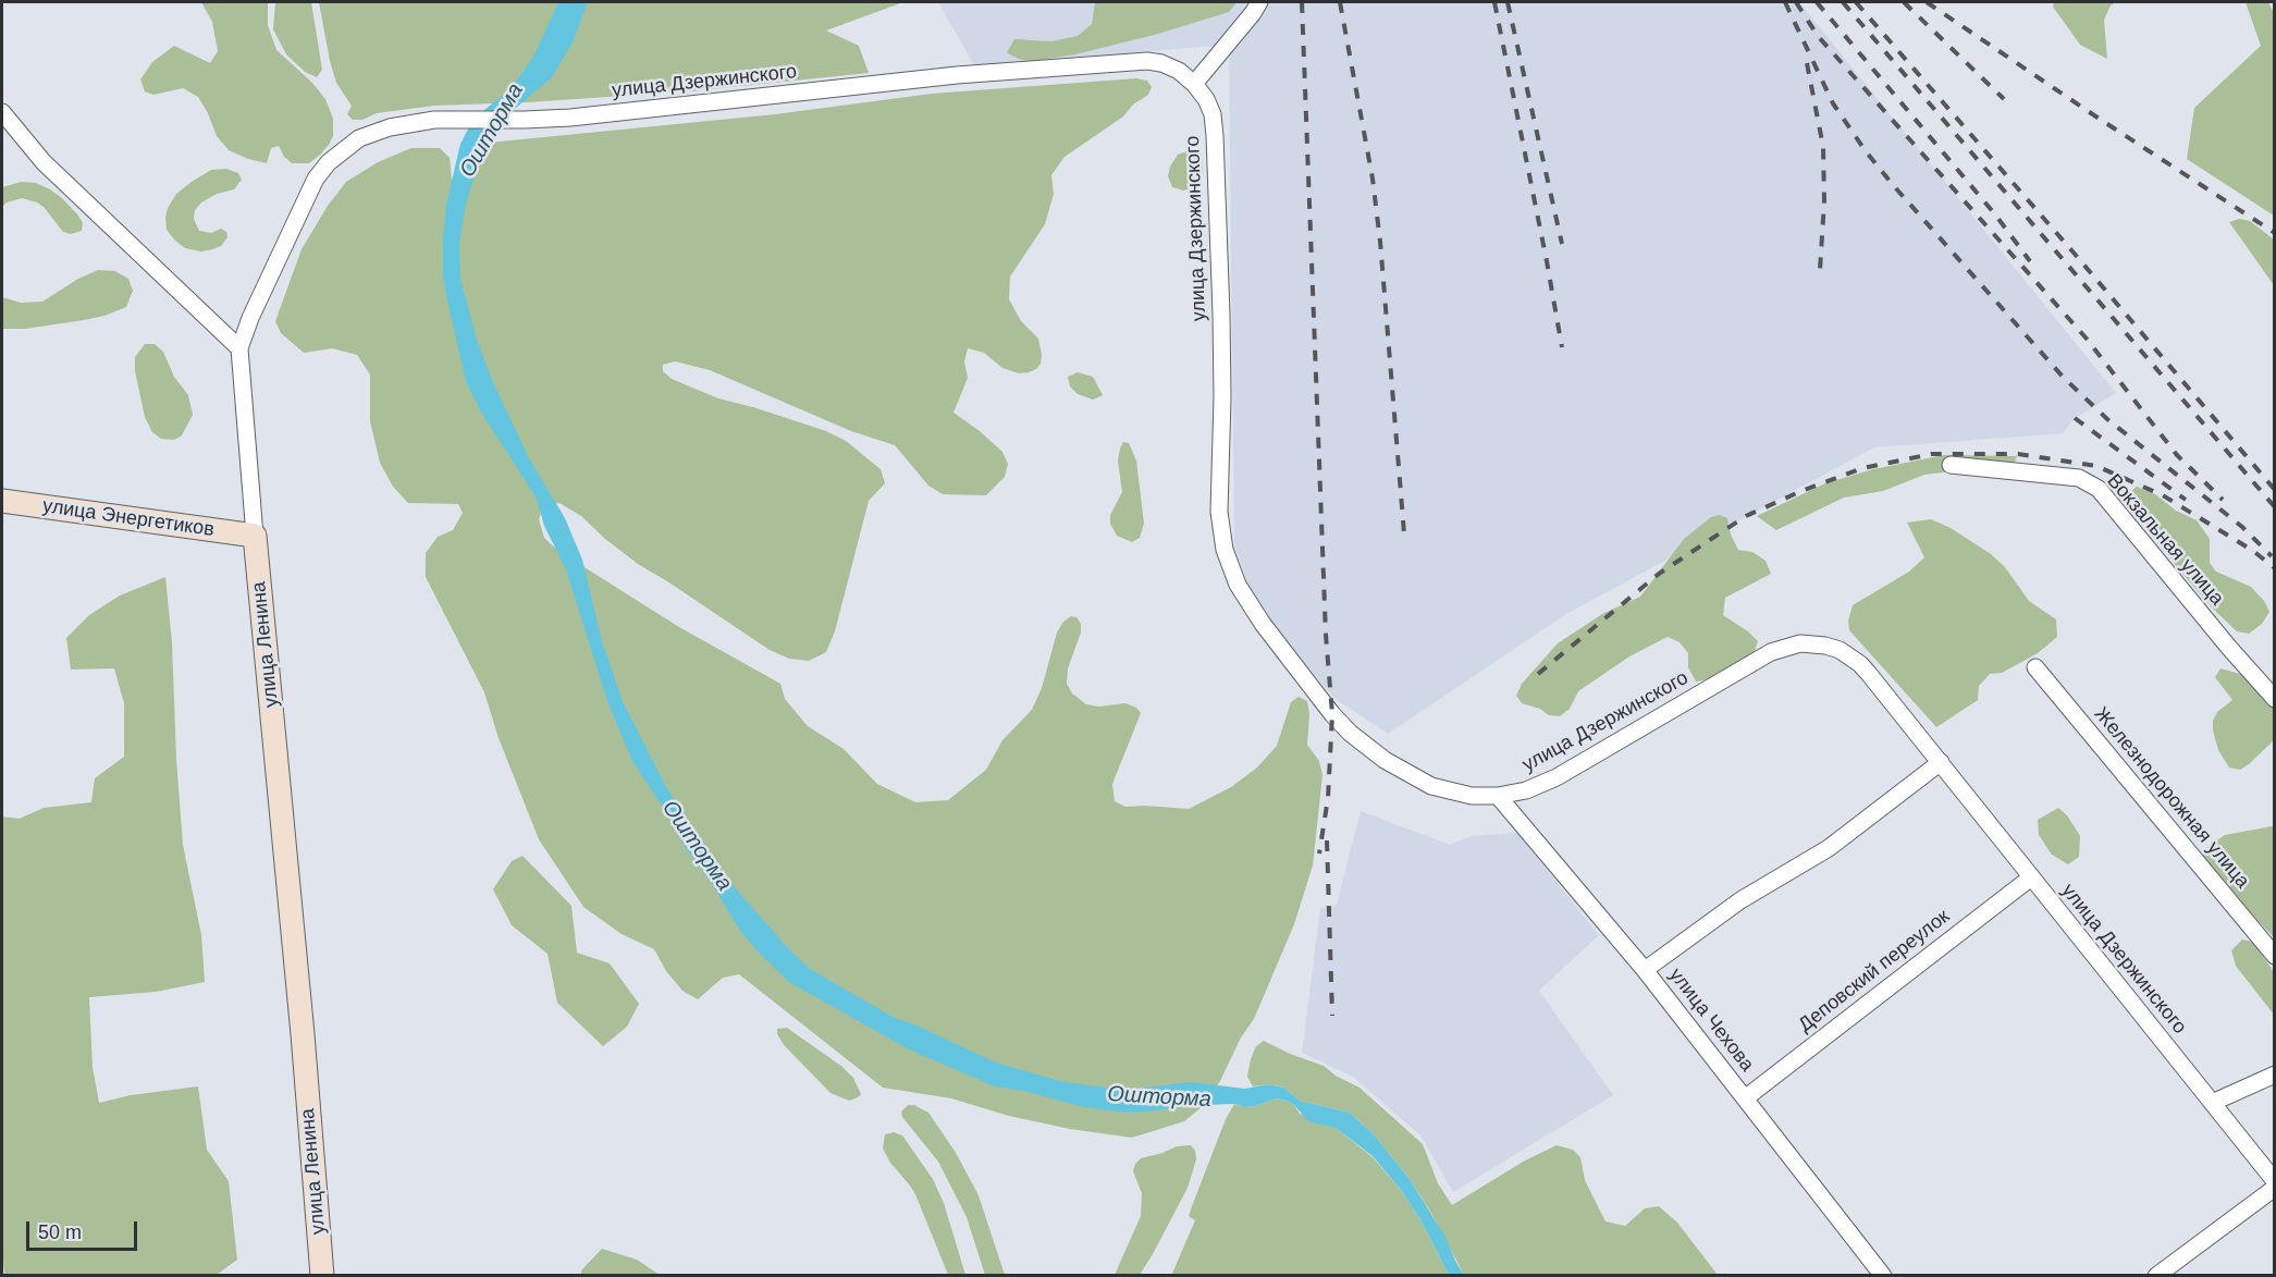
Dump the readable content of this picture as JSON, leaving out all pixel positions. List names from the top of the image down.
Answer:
{
  "streets": {
    "street": [
      "улица Дзержинского",
      "улица Энергетиков",
      "Вокзальная улица",
      "улица Ленина",
      "Железнодорожная улица",
      "Деповский переулок",
      "улица Чехова"
    ]
  },
  "crossings": [
    ["улица Дзержинского", "улица Ленина"],
    ["улица Дзержинского", "Деповский переулок"],
    ["улица Дзержинского", "улица Чехова"],
    ["улица Энергетиков", "улица Ленина"],
    ["Деповский переулок", "улица Чехова"]
  ],
  "water": ["Ошторма"],
  "scale_bar": "50 m"
}
